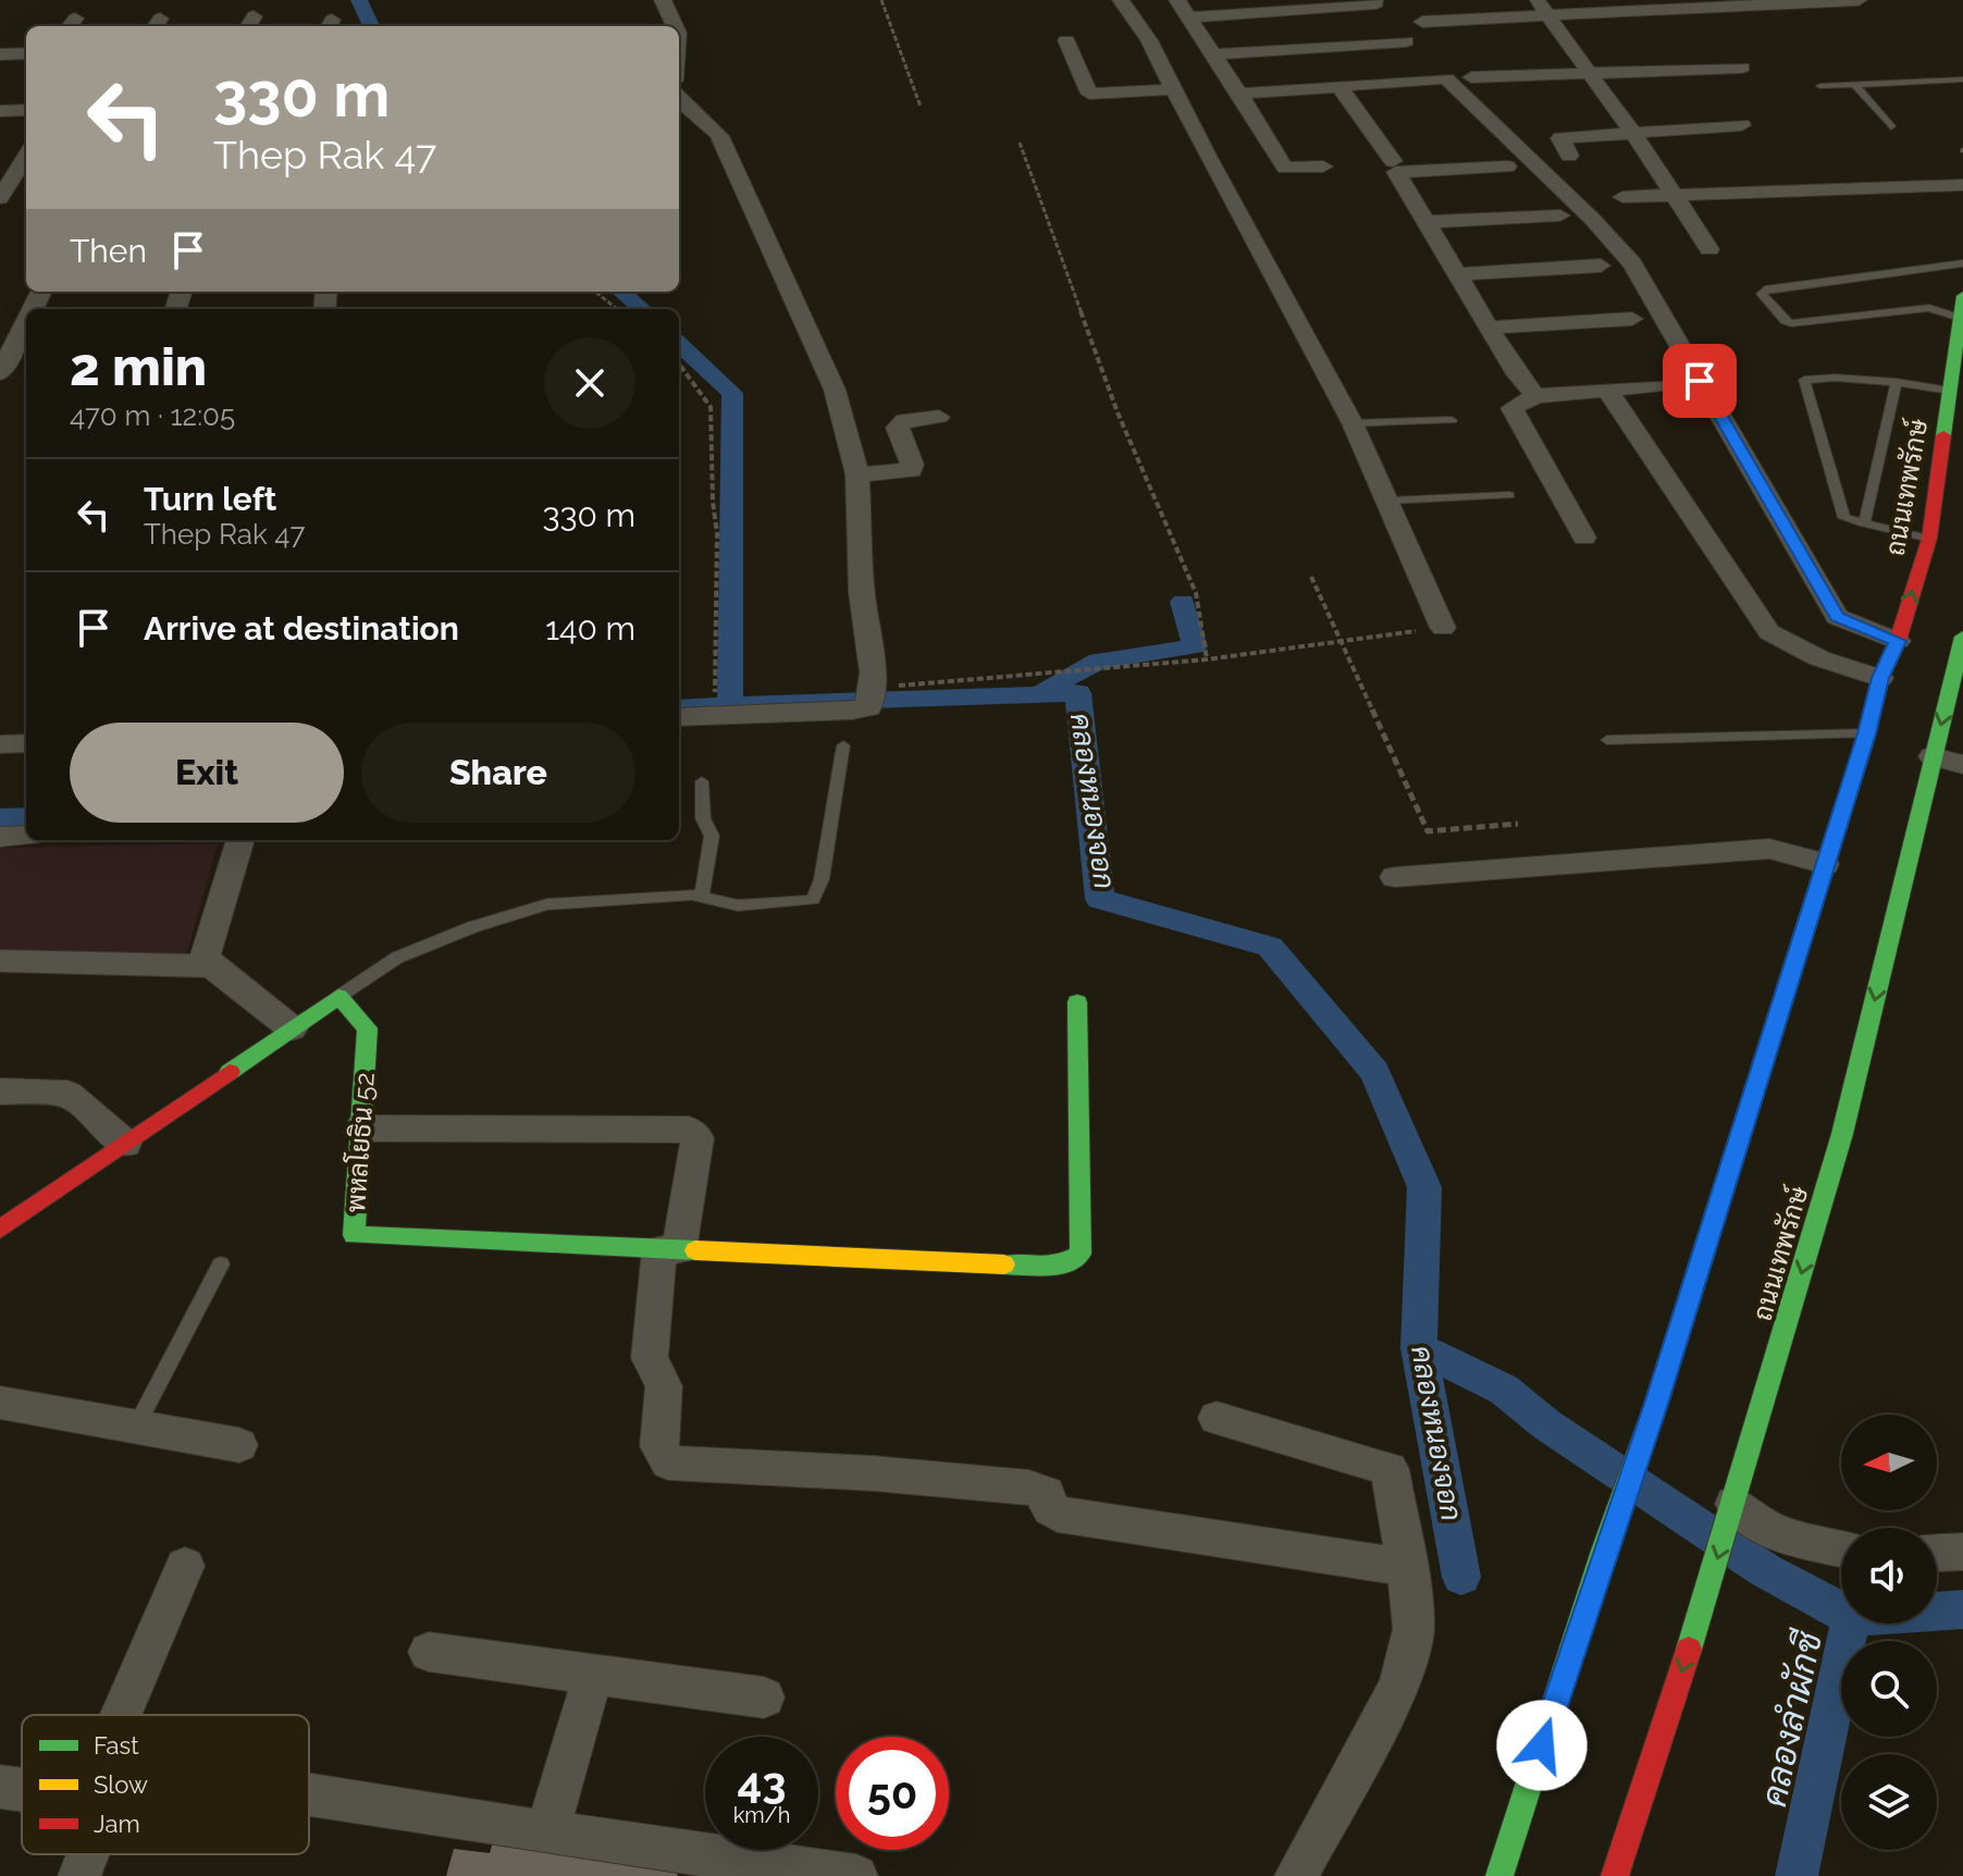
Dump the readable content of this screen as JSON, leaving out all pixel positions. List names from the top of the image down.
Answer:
{
  "streets": {
    "main road": ["ถนนเทพรักษ์", "พหลโยธิน 52"]
  },
  "water": ["คลองหนองจอก", "คลองลำผักชี"],
  "legend": ["Fast", "Slow", "Jam"],
  "north": "left",
  "page": {
    "turn": ["330 m", "Thep Rak 47"],
    "then": "Then",
    "heading": ["2 min", "470 m · 12:05"],
    "list": [
      {
        "name": "Turn left",
        "note": "Thep Rak 47",
        "value": "330 m"
      },
      {
        "name": "Arrive at destination",
        "value": "140 m"
      }
    ],
    "buttons": ["Exit", "Share"],
    "speed": "43 km/h",
    "limit": "50"
  }
}
